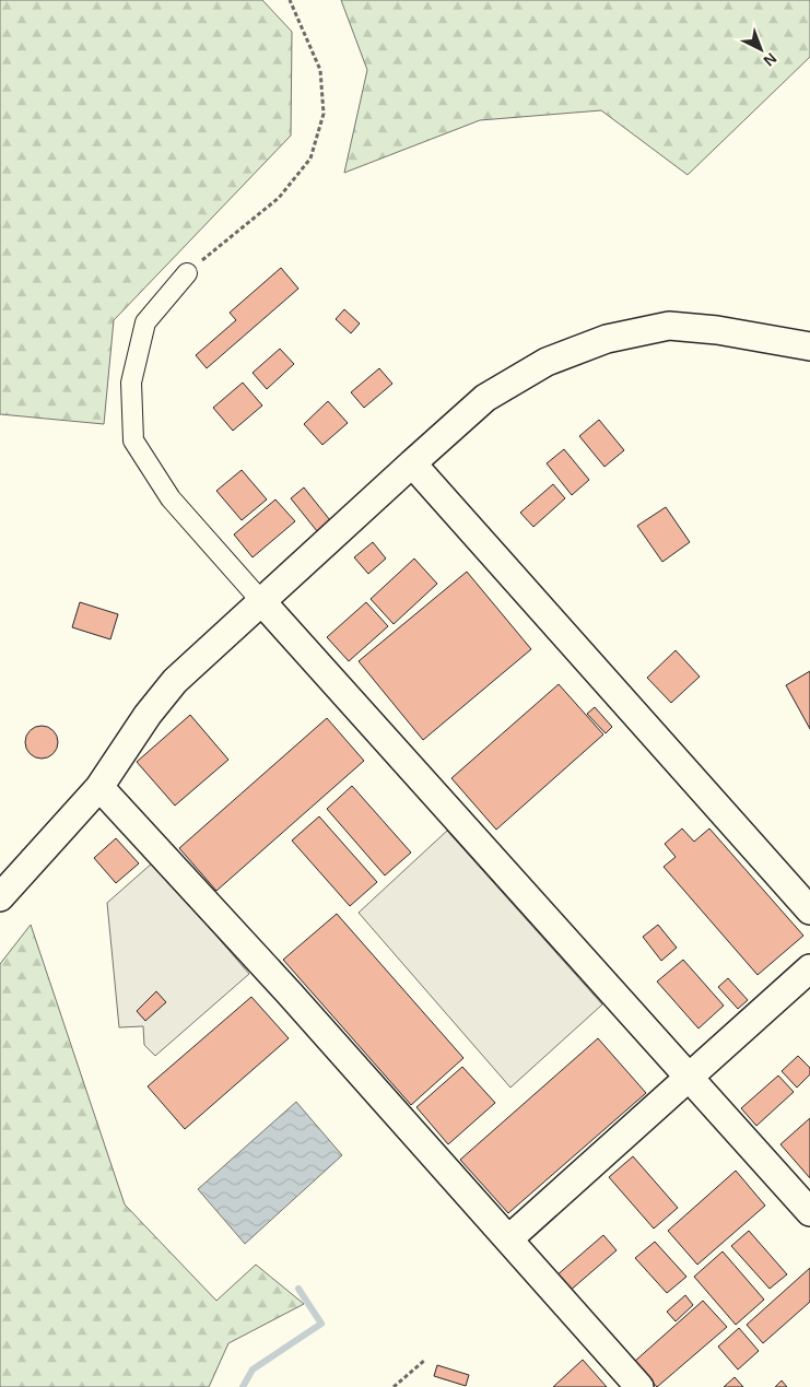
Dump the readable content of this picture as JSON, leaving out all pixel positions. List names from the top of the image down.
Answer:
{
  "north": "bottom right"
}
